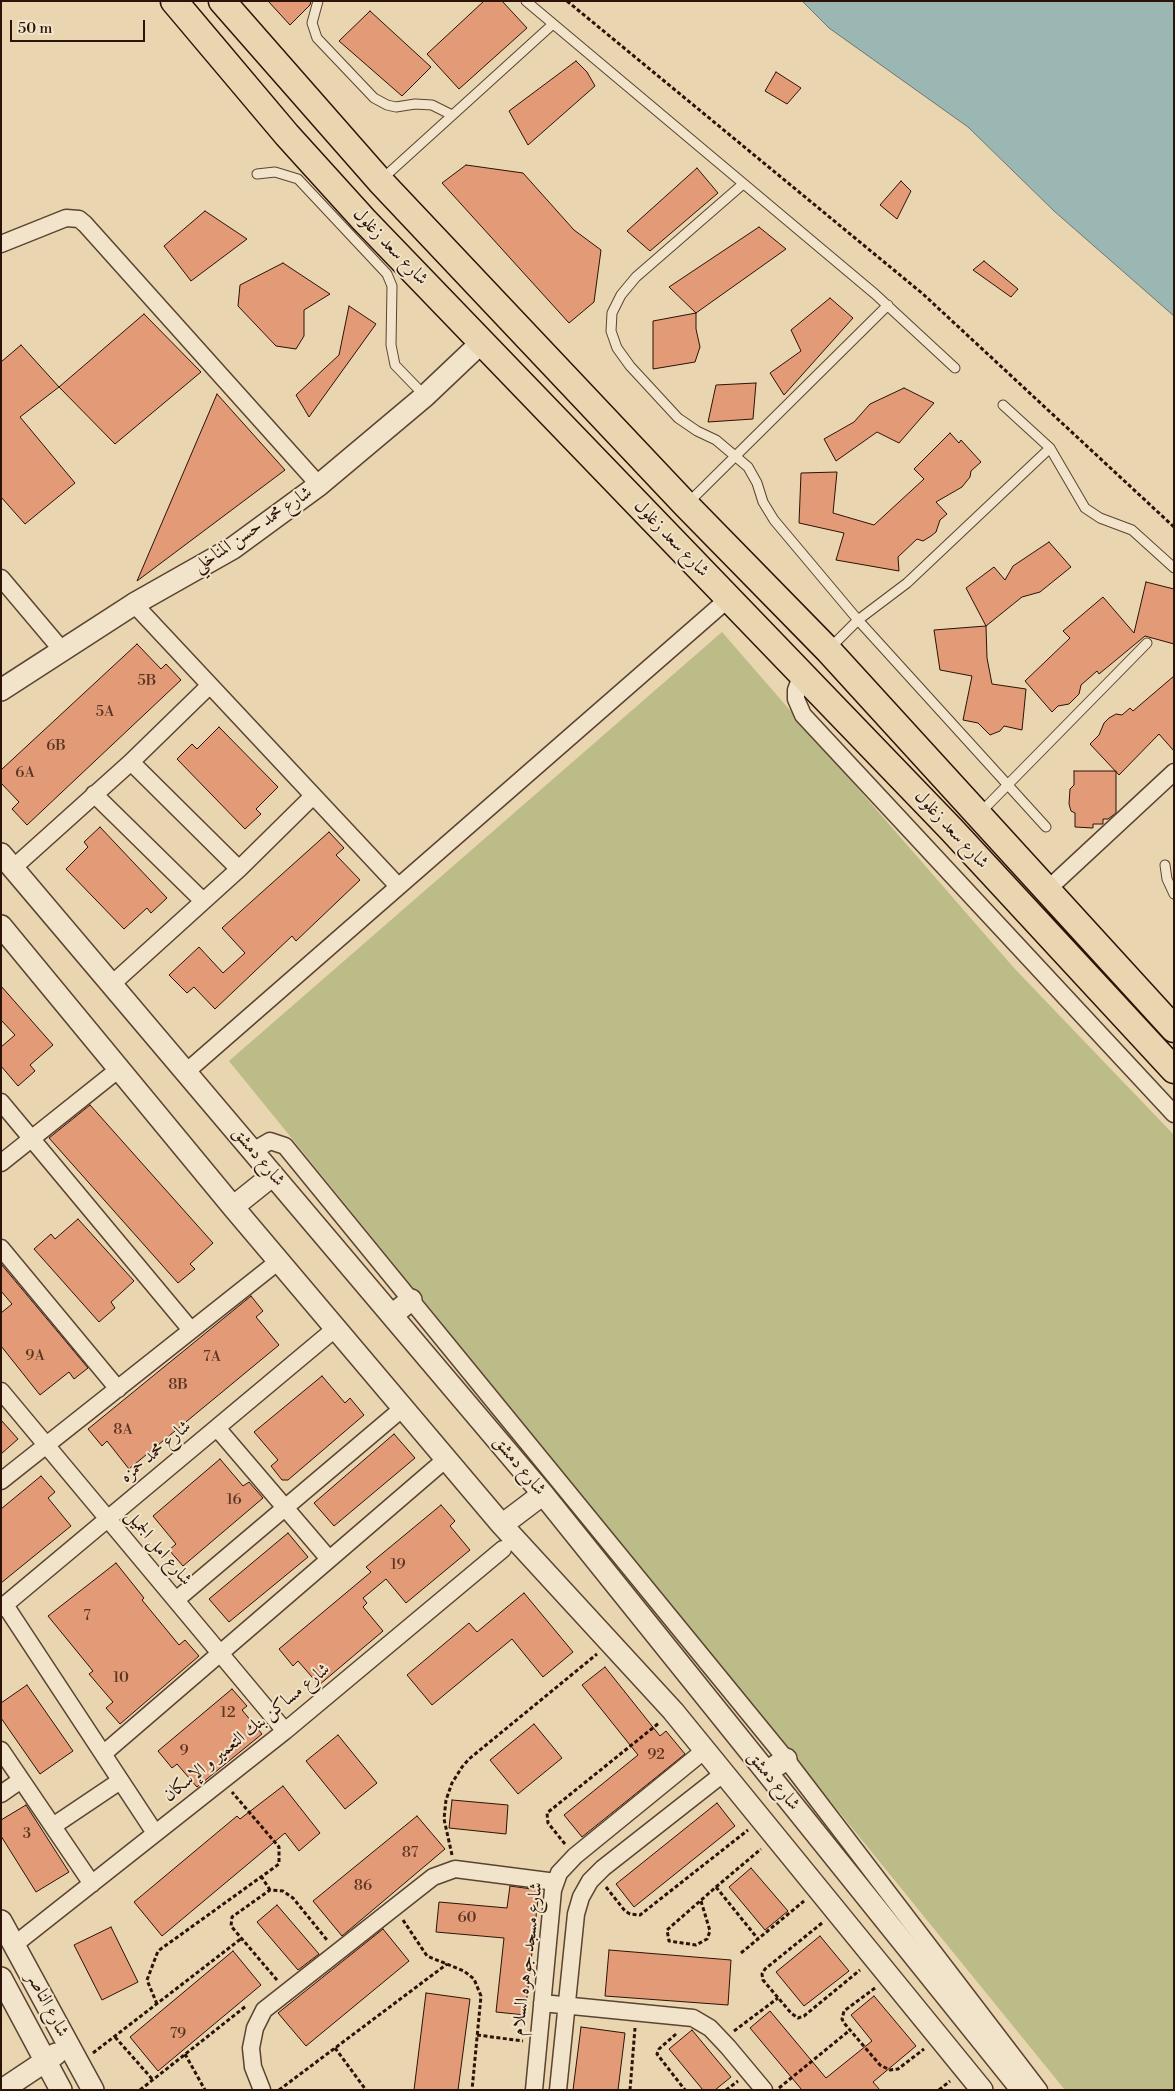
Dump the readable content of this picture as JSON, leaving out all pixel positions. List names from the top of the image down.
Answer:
{
  "streets": {
    "main road": ["شارع سعد زغلول"],
    "street": [
      "شارع محمد حسن المناخلي",
      "شارع دمشق",
      "شارع محمد حمزه",
      "شارع امل الجميل",
      "شارع مساكن بنك التعمير و الإسكان",
      "شارع مسجد جوهره السلام",
      "شارع الناصر"
    ]
  },
  "crossings": [
    ["شارع سعد زغلول", "شارع محمد حسن المناخلي"],
    ["شارع دمشق", "شارع محمد حمزه"],
    ["شارع دمشق", "شارع مسجد جوهره السلام"],
    ["شارع محمد حمزه", "شارع امل الجميل"],
    ["شارع امل الجميل", "شارع مساكن بنك التعمير و الإسكان"],
    ["شارع مساكن بنك التعمير و الإسكان", "شارع الناصر"]
  ],
  "house_numbers": [
    "5B",
    "5A",
    "6B",
    "6A",
    "9A",
    "7A",
    "8B",
    "8A",
    "16",
    "19",
    "7",
    "10",
    "12",
    "9",
    "92",
    "3",
    "87",
    "86",
    "60",
    "79"
  ],
  "scale_bar": "50 m"
}
